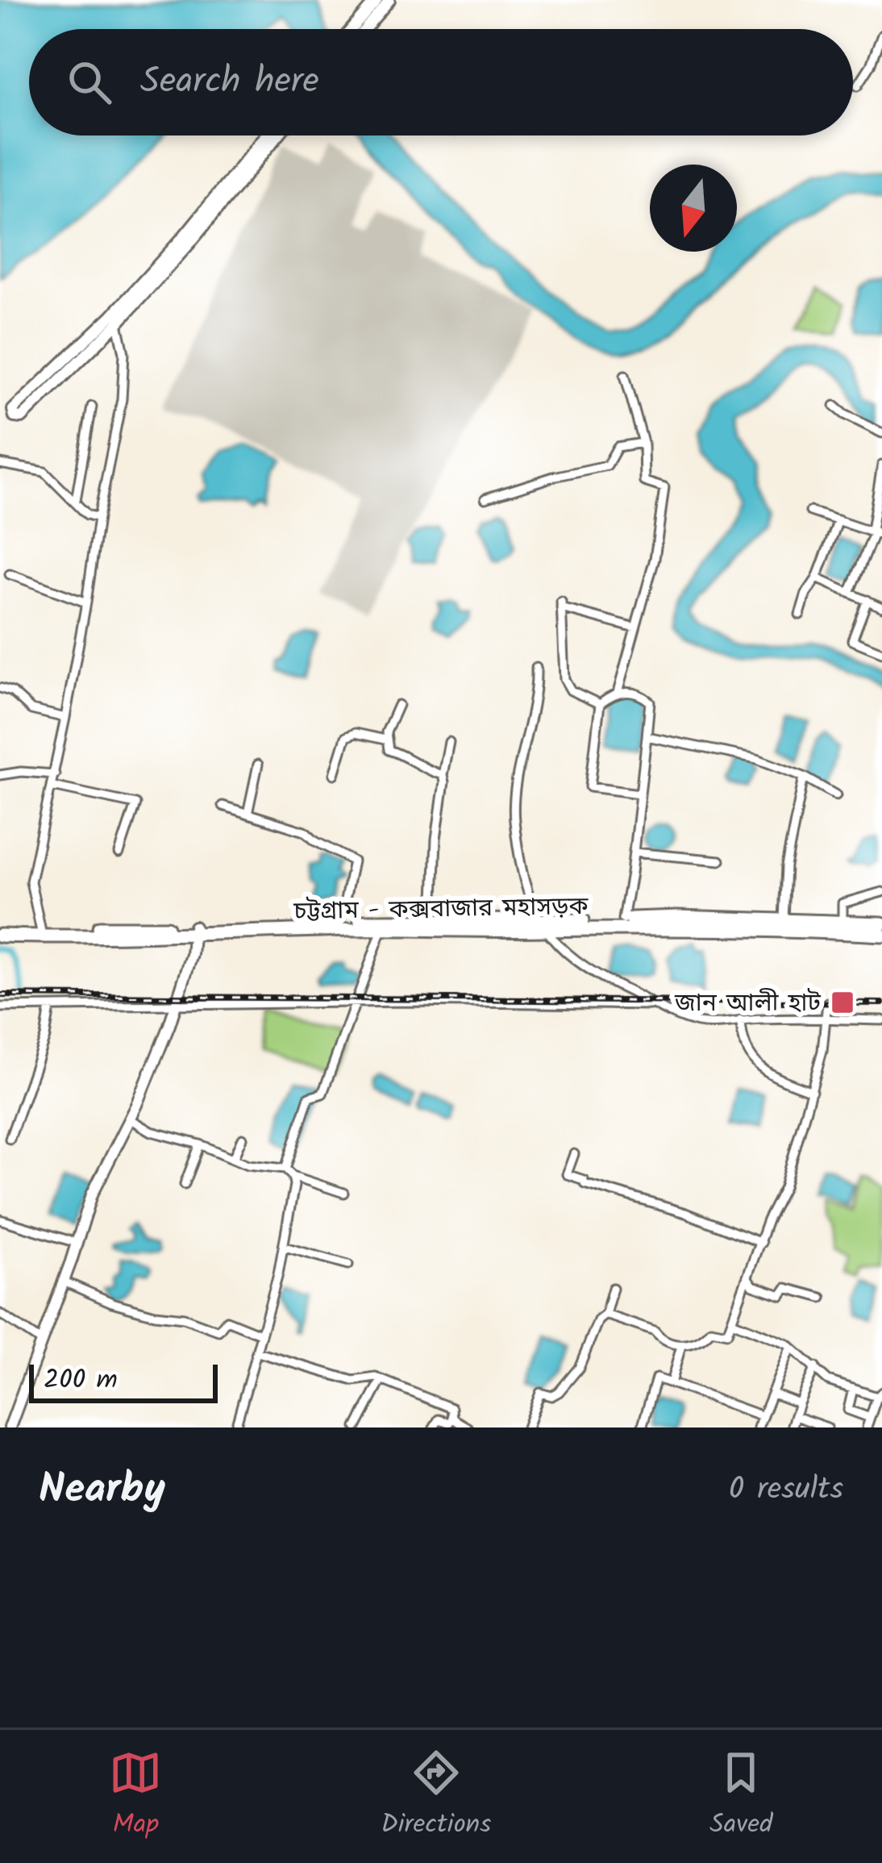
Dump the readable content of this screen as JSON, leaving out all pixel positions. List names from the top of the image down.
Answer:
{
  "streets": {
    "highway": ["চট্টগ্রাম - কক্সবাজার মহাসড়ক"]
  },
  "places": {
    "transit": ["জান আলী হাট"]
  },
  "scale_bar": "200 m",
  "north": "bottom",
  "page": {
    "search": "Search here",
    "scale": "200 m",
    "heading": ["Nearby", "0 results"],
    "nav": ["Map", "Directions", "Saved"]
  }
}
